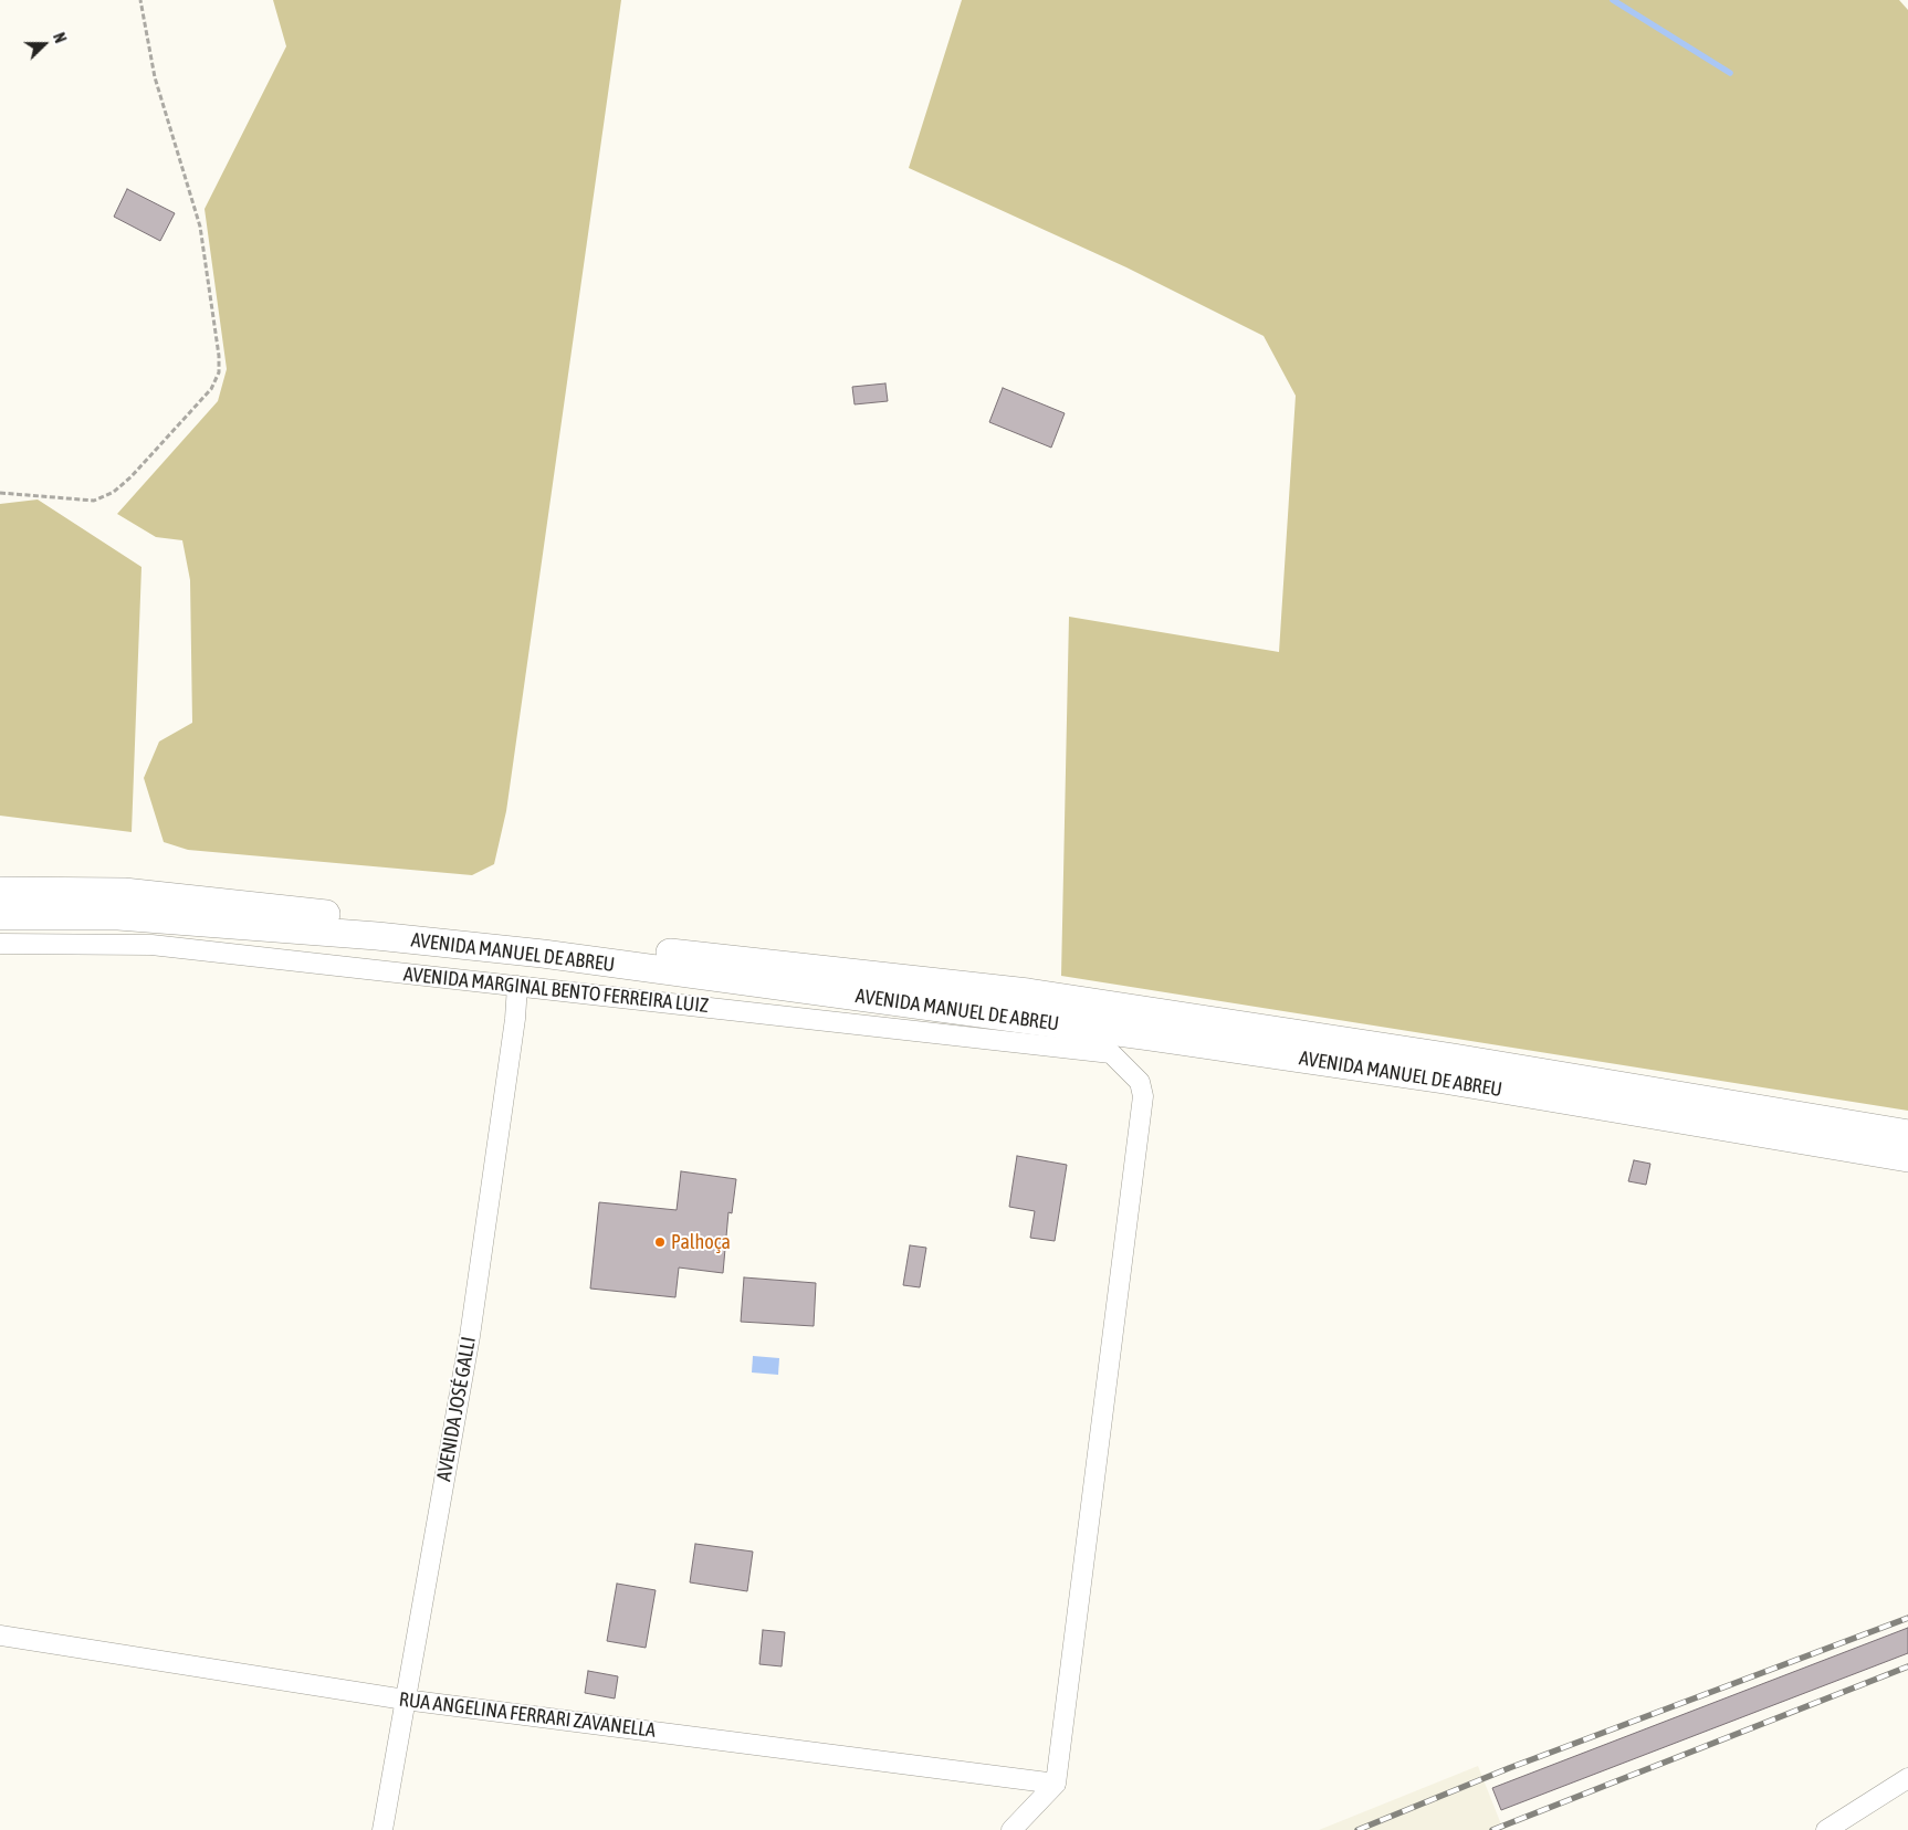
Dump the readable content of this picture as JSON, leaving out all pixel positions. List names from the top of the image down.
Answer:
{
  "streets": {
    "main road": ["AVENIDA MANUEL DE ABREU"],
    "street": ["AVENIDA MARGINAL BENTO FERREIRA LUIZ", "AVENIDA JOSÉ GALLI", "RUA ANGELINA FERRARI ZAVANELLA"]
  },
  "crossings": [
    ["AVENIDA MARGINAL BENTO FERREIRA LUIZ", "AVENIDA JOSÉ GALLI"],
    ["AVENIDA MARGINAL BENTO FERREIRA LUIZ", "RUA ANGELINA FERRARI ZAVANELLA"],
    ["AVENIDA JOSÉ GALLI", "RUA ANGELINA FERRARI ZAVANELLA"]
  ],
  "places": ["Palhoça"],
  "north": "right"
}
